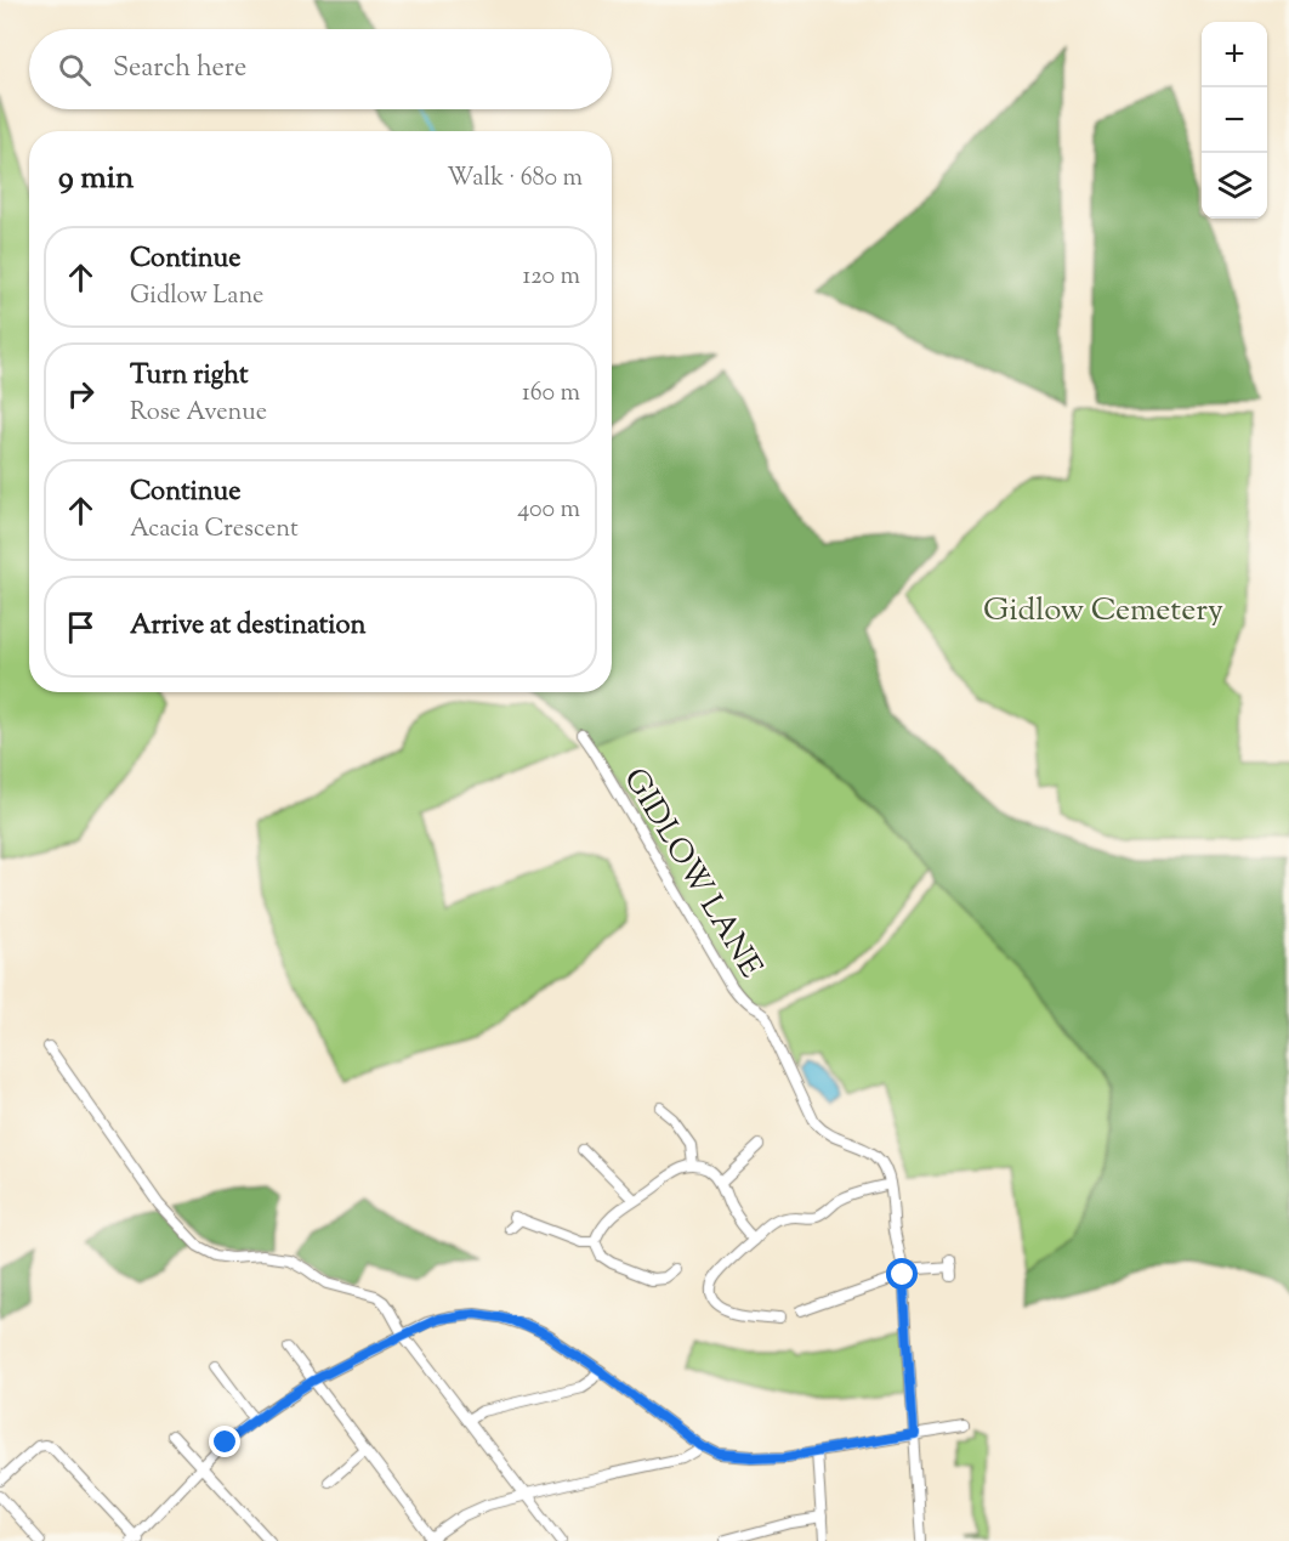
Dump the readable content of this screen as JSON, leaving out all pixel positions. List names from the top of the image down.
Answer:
{
  "streets": {
    "street": ["GIDLOW LANE"]
  },
  "parks": ["Gidlow Cemetery"],
  "page": {
    "map_buttons": ["+", "−"],
    "search": "Search here",
    "heading": ["9 min", "Walk · 680 m"],
    "list": [
      ["Continue", "Gidlow Lane", "120 m"],
      ["Turn right", "Rose Avenue", "160 m"],
      ["Continue", "Acacia Crescent", "400 m"],
      "Arrive at destination"
    ]
  }
}
